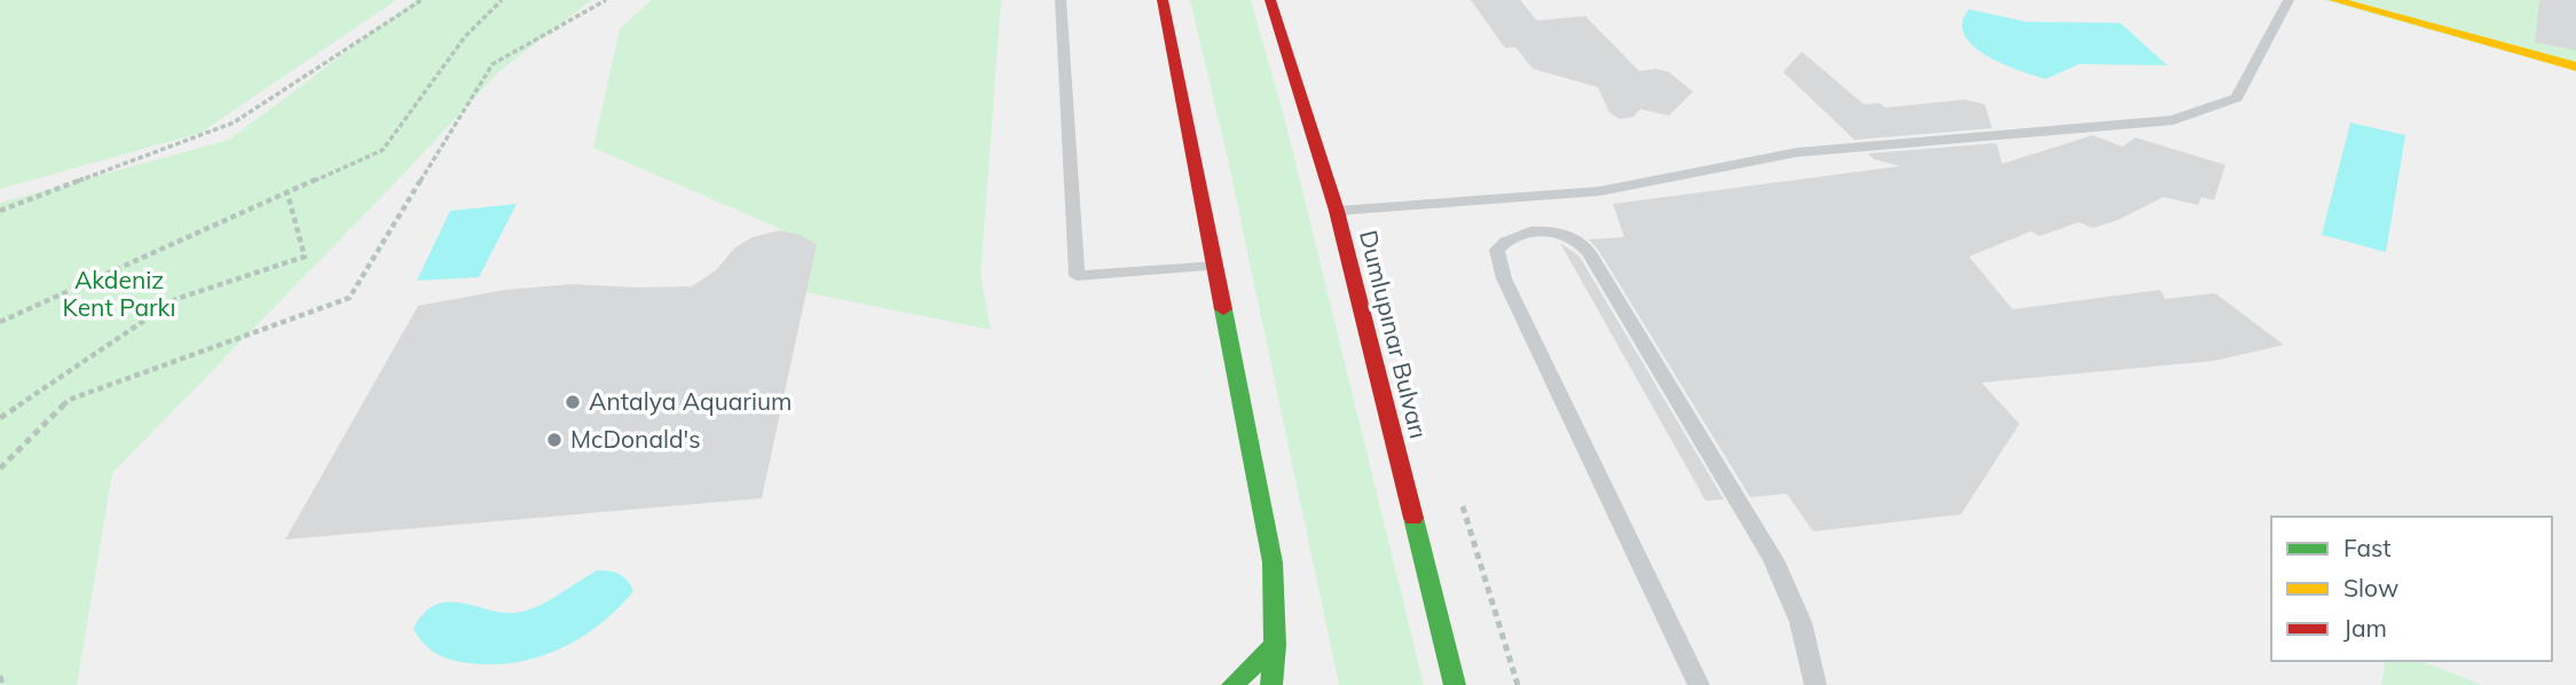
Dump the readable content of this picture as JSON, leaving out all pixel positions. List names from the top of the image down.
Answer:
{
  "streets": {
    "main road": ["Dumlupınar Bulvarı"]
  },
  "parks": ["Akdeniz Kent Parkı"],
  "places": ["Antalya Aquarium", "McDonald's"],
  "legend": ["Fast", "Slow", "Jam"]
}
